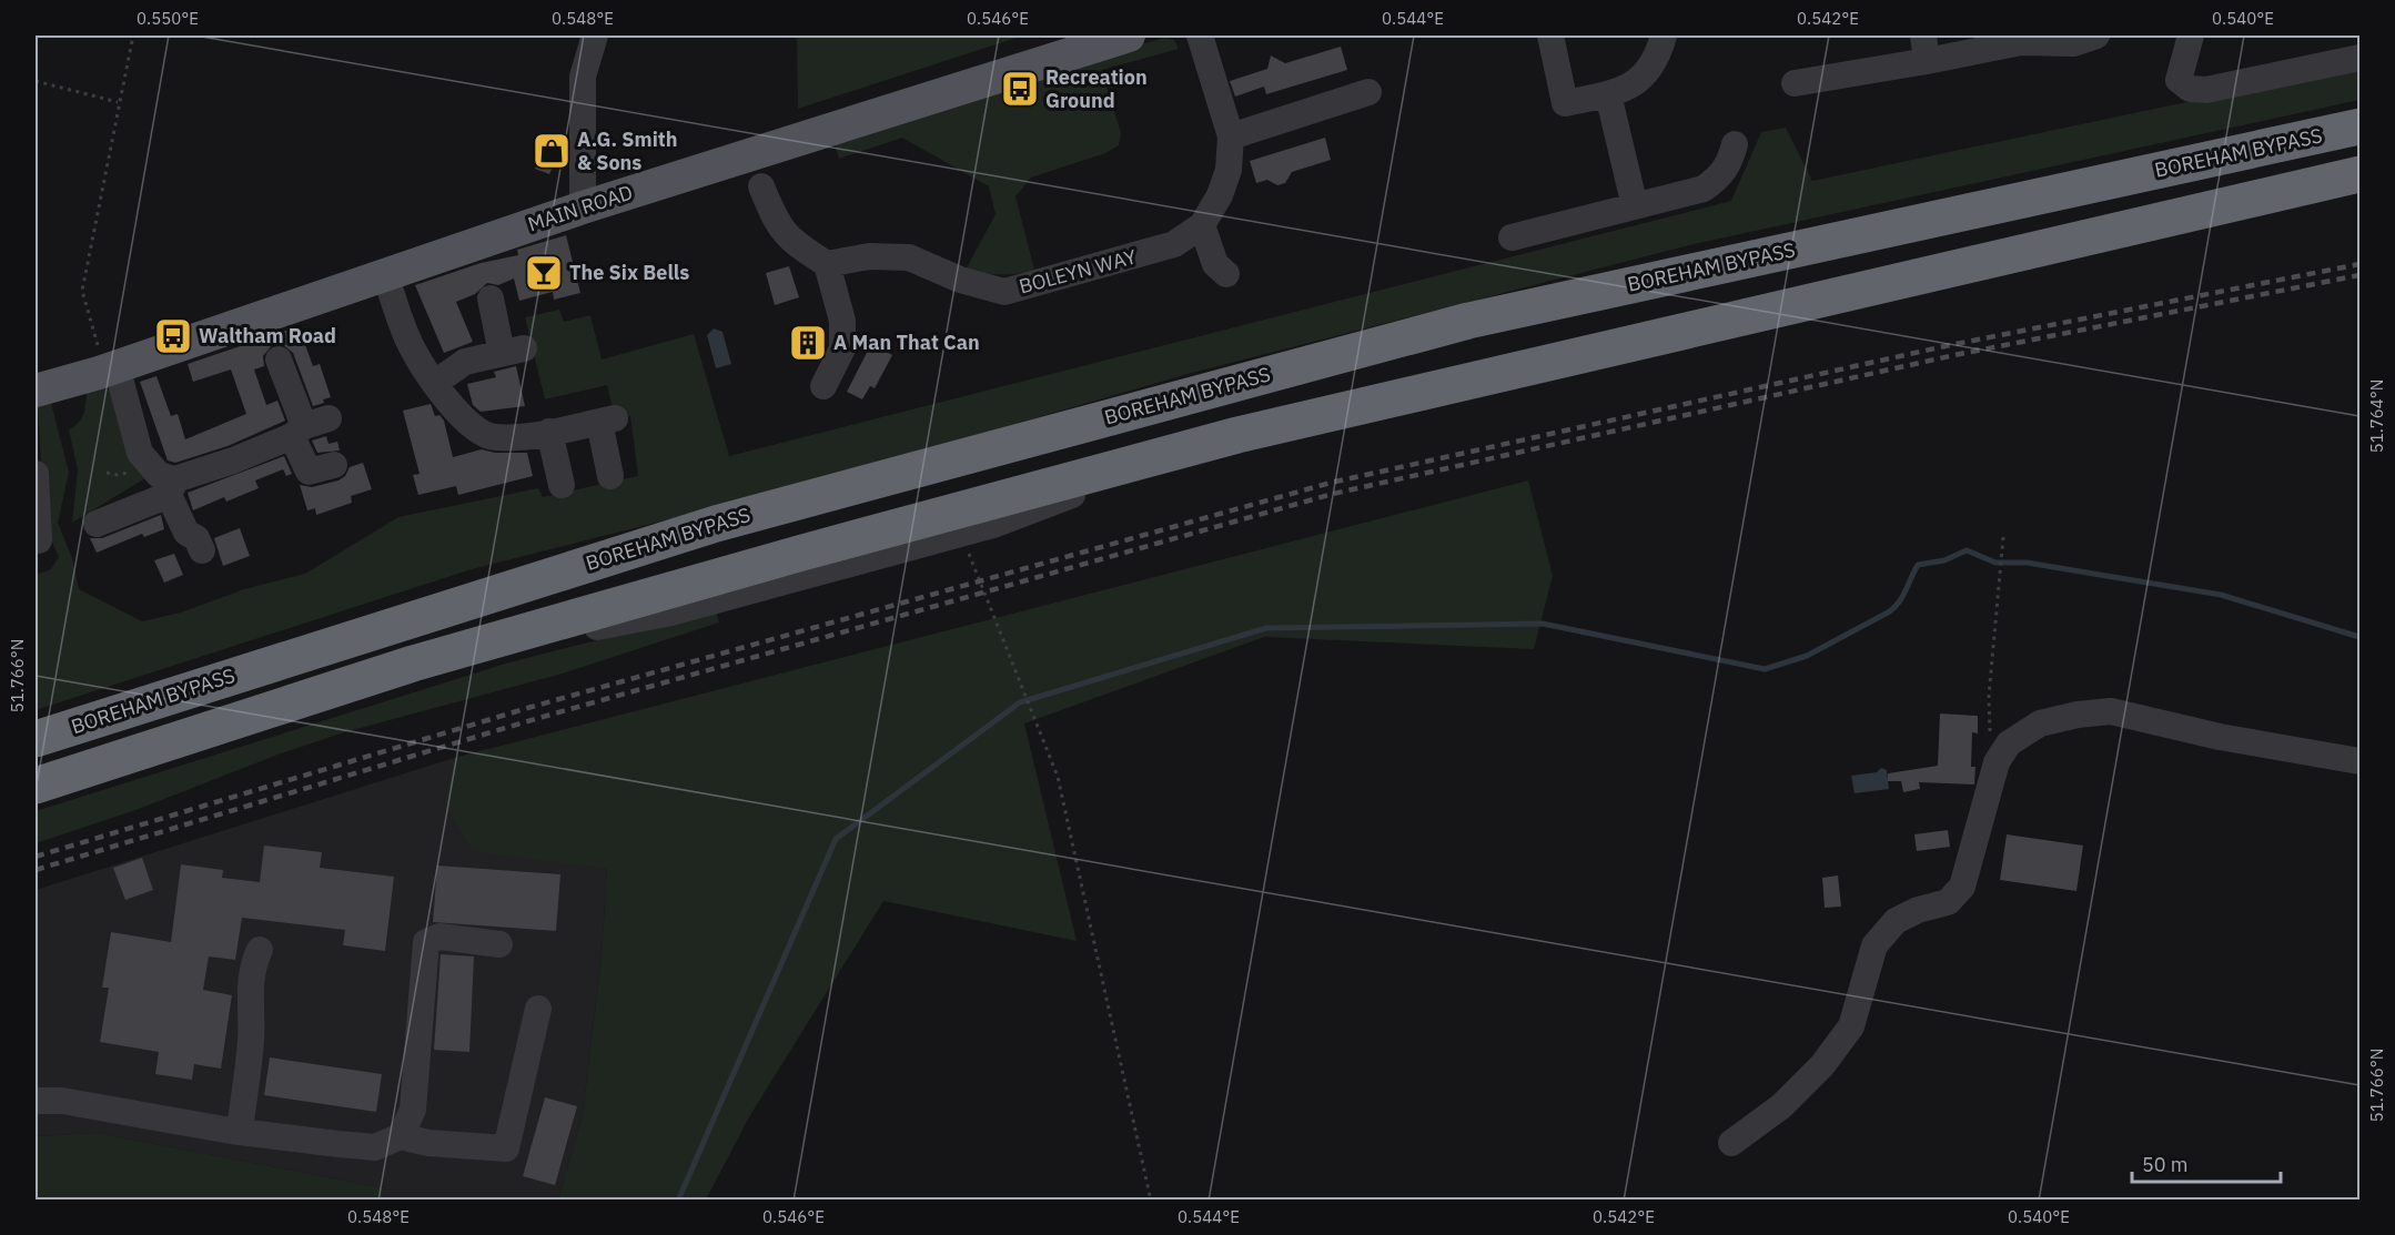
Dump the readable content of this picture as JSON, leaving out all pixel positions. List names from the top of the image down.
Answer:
{
  "streets": {
    "highway": ["BOREHAM BYPASS"],
    "main road": ["MAIN ROAD"],
    "street": ["BOLEYN WAY"]
  },
  "places": {
    "bus stop": ["Recreation Ground", "Waltham Road"],
    "shop": ["A.G. Smith & Sons"],
    "bar": ["The Six Bells"],
    "building": ["A Man That Can"]
  },
  "scale_bar": "50 m",
  "coordinates": [
    "0.550°E",
    "0.548°E",
    "0.546°E",
    "0.544°E",
    "0.542°E",
    "0.540°E",
    "51.764°N",
    "51.766°N"
  ]
}
